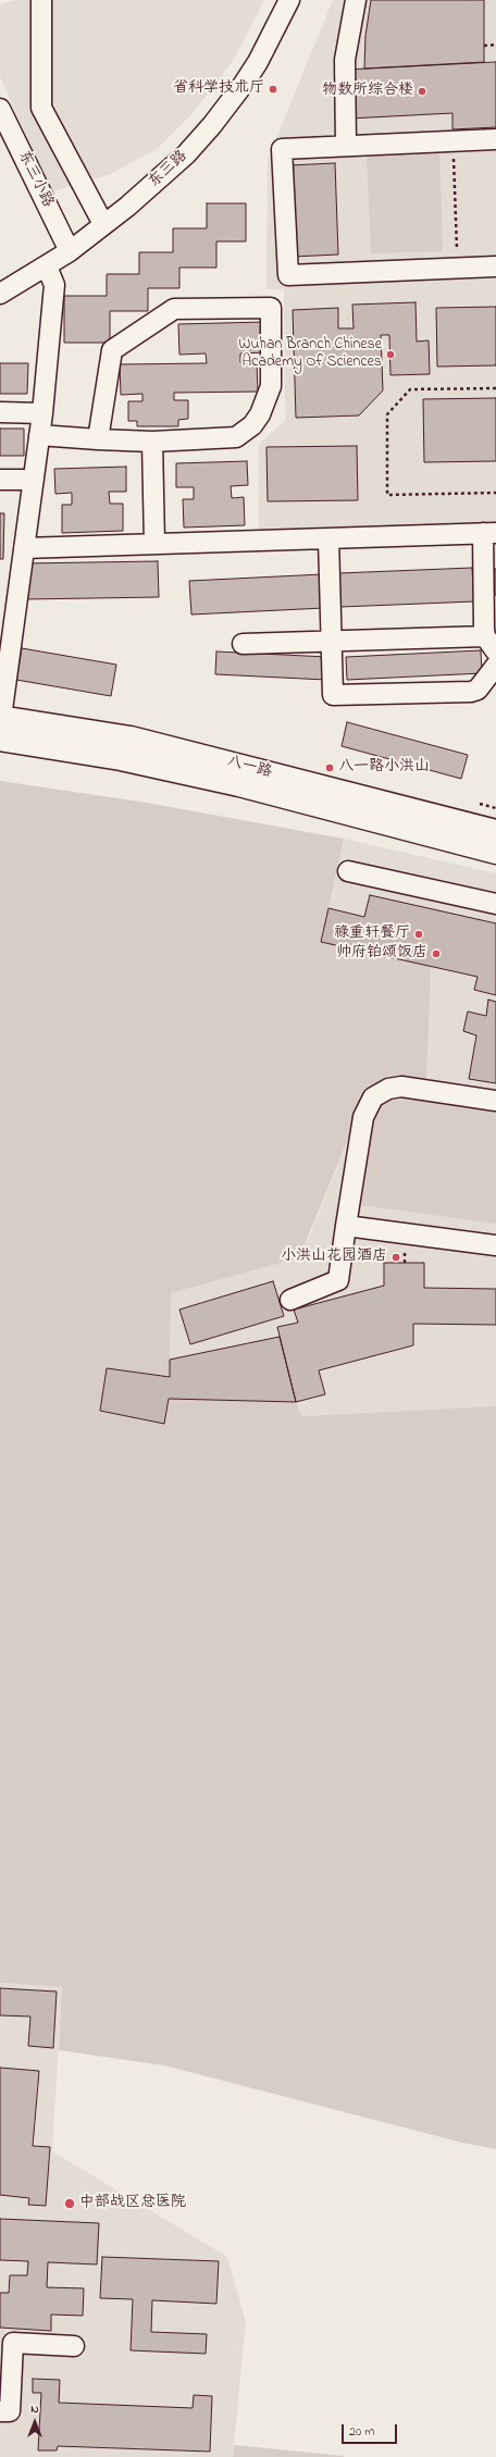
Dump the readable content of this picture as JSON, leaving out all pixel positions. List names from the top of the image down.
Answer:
{
  "streets": {
    "main road": ["八一路"],
    "street": ["东三路", "东三小路"]
  },
  "crossings": [
    ["东三路", "东三小路"]
  ],
  "places": [
    "省科学技术厅",
    "物数所综合楼",
    "Wuhan Branch Chinese Academy Of Sciences",
    "八一路小洪山",
    "禄重轩餐厅",
    "帅府铂颂饭店",
    "小洪山花园酒店",
    "中部战区总医院"
  ],
  "scale_bar": "20 m",
  "north": "top"
}
